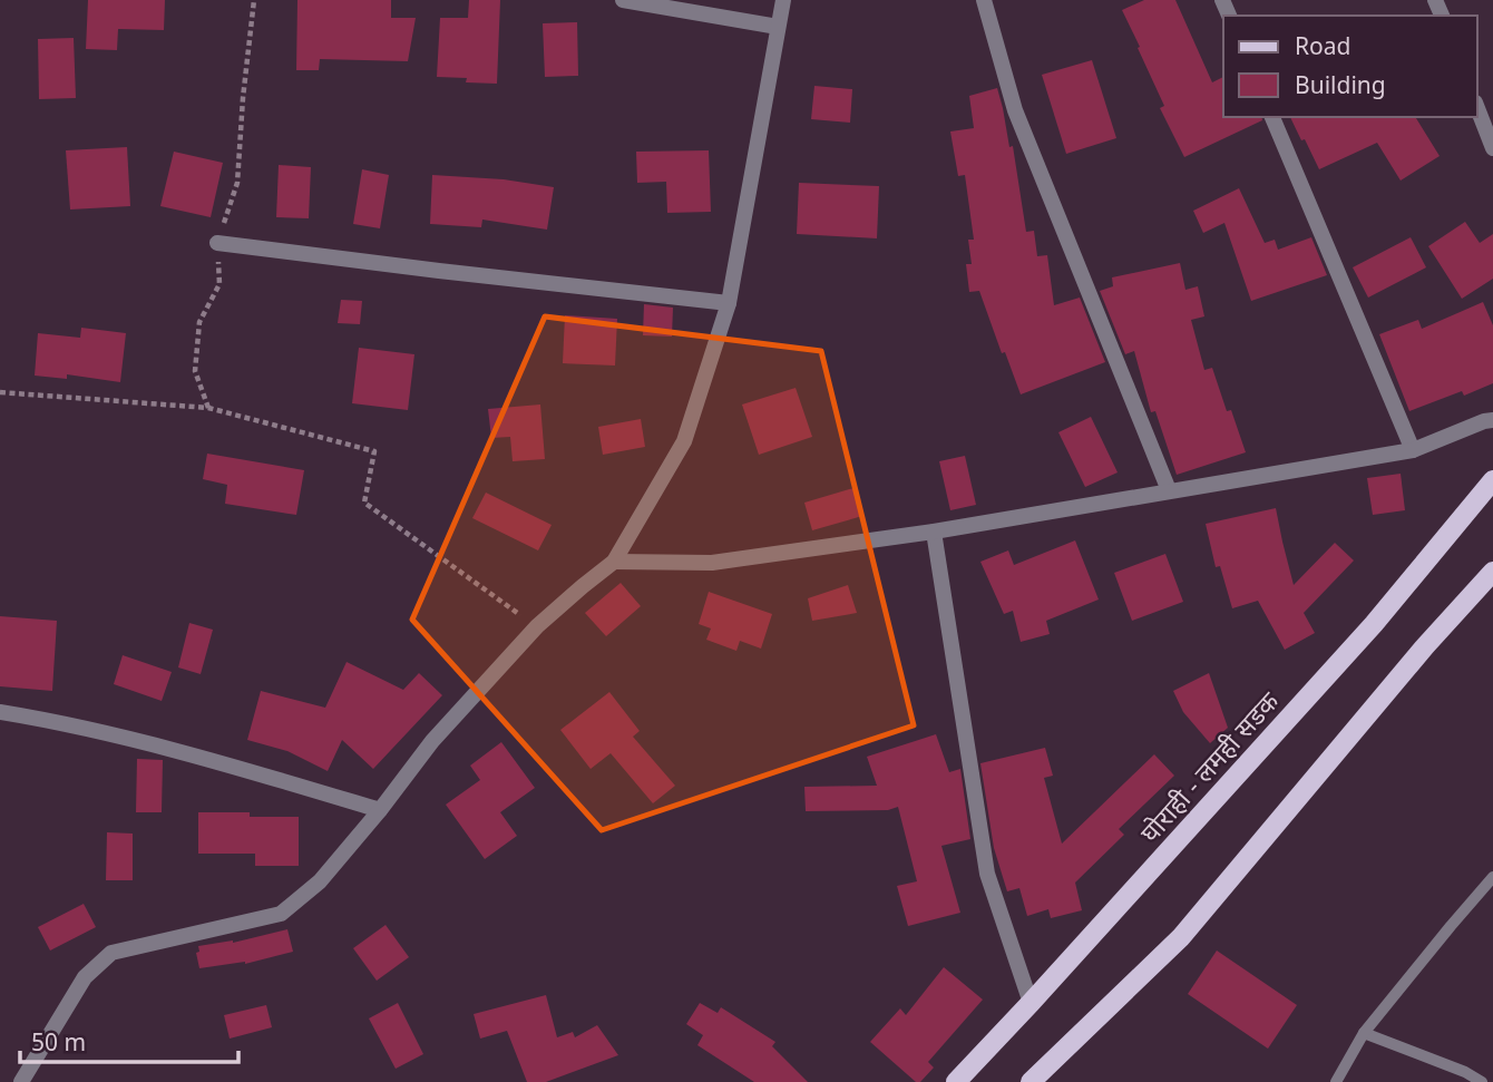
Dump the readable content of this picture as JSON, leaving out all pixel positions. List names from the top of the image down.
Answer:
{
  "streets": {
    "main road": ["घोराही - लमही सडक"]
  },
  "legend": ["Road", "Building"],
  "scale_bar": "50 m"
}
